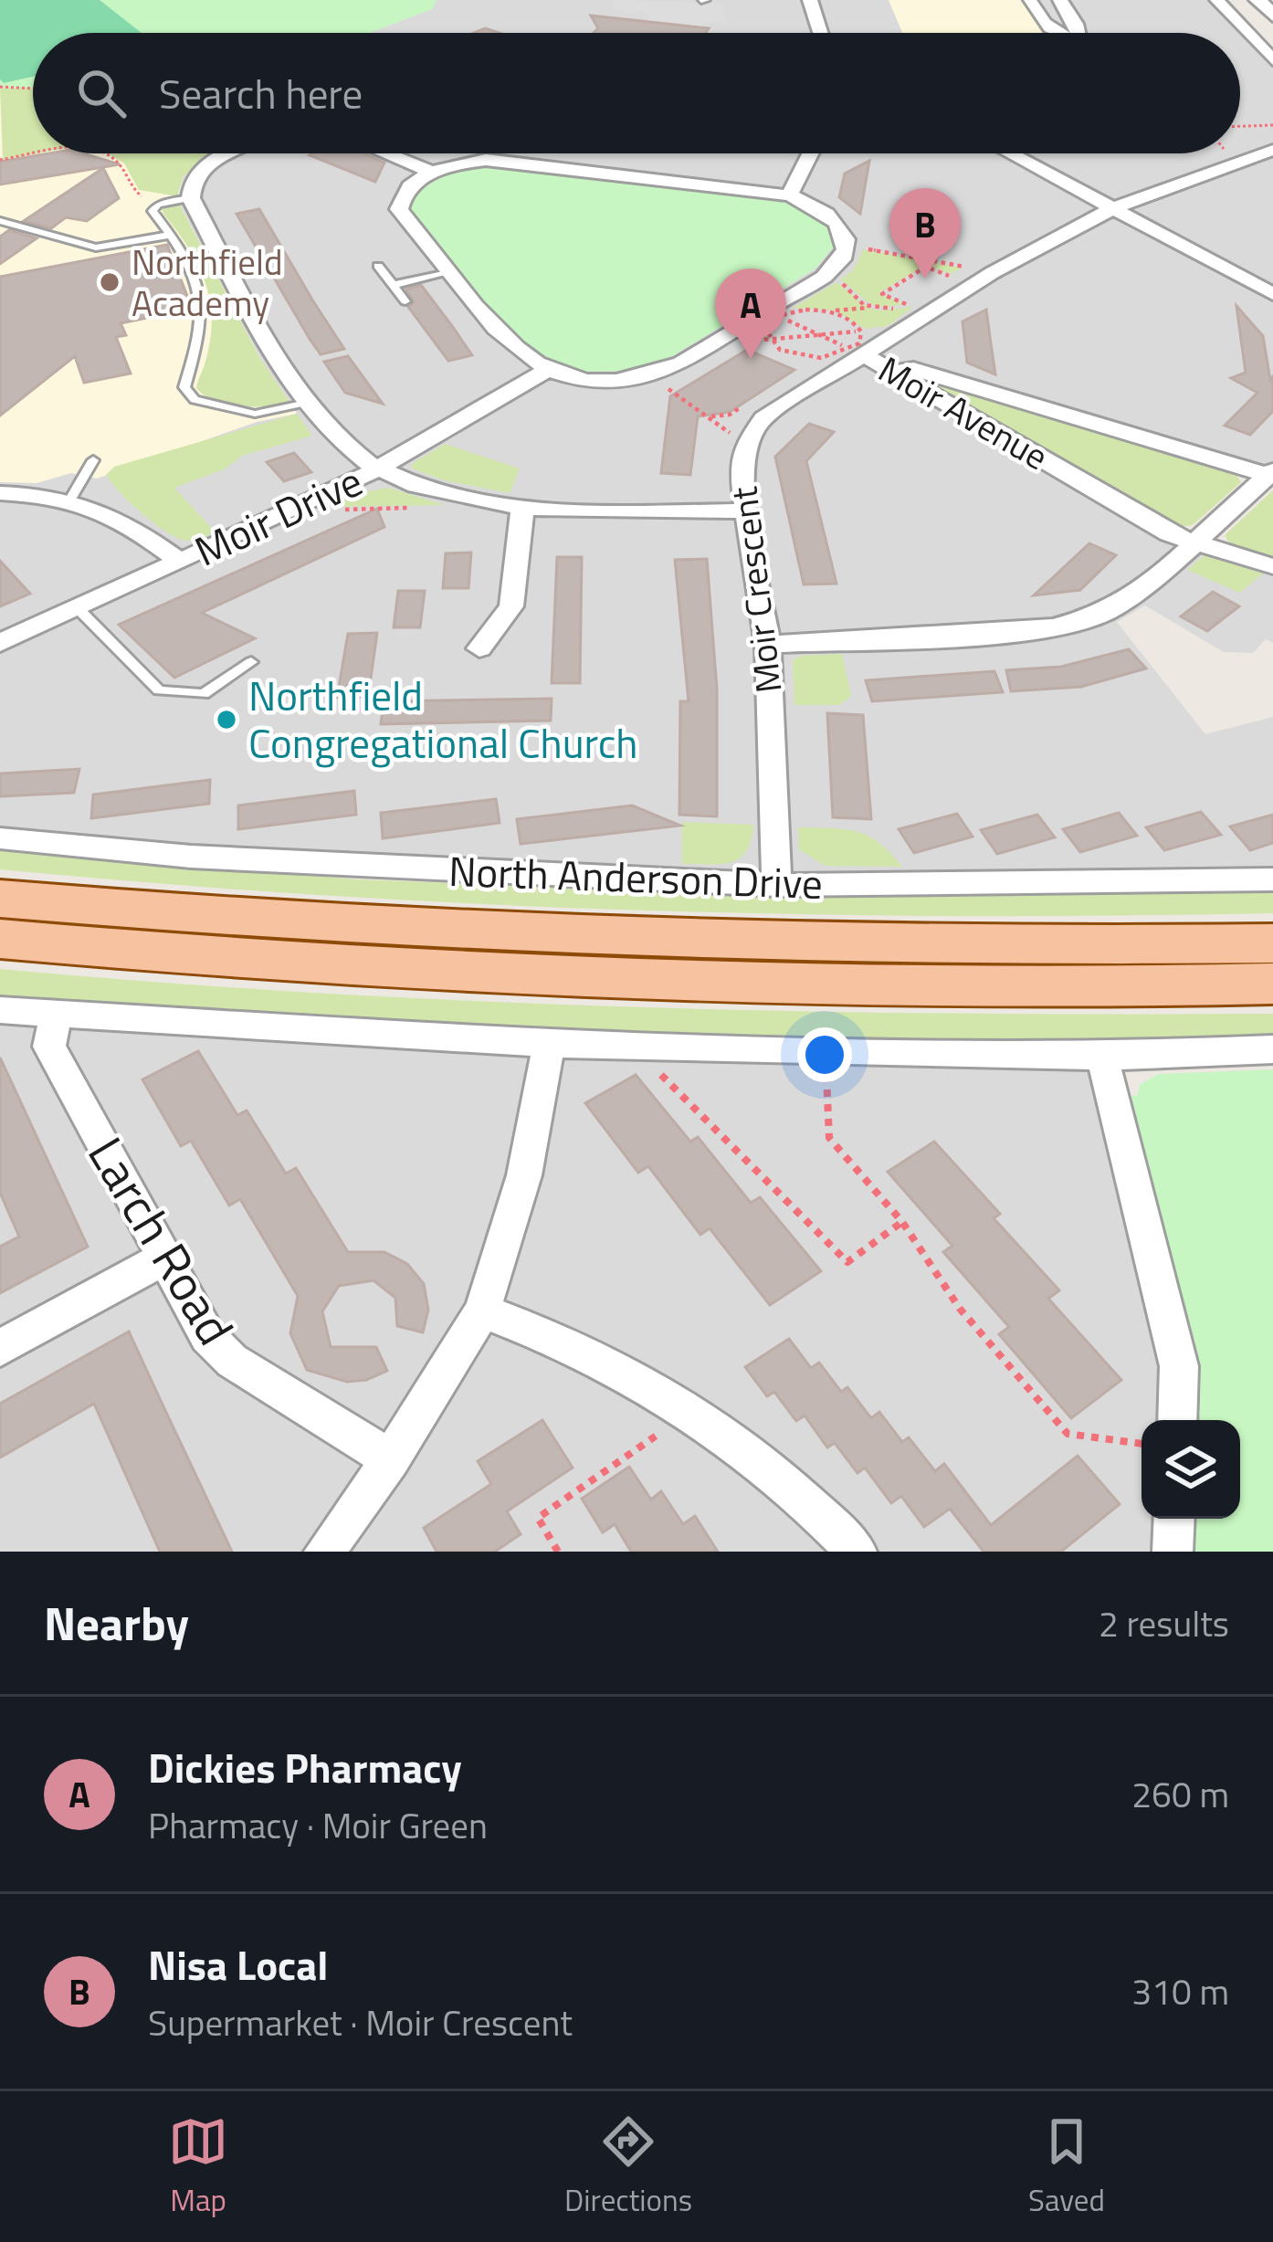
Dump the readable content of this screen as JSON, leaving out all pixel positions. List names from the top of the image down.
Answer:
{
  "streets": {
    "main road": ["North Anderson Drive"],
    "street": [
      "Moir Avenue",
      "Moir Drive",
      "Moir Crescent",
      "Larch Road"
    ]
  },
  "crossings": [
    ["Moir Avenue", "Moir Crescent"],
    ["Moir Crescent", "North Anderson Drive"]
  ],
  "places": ["Northfield Academy", "Northfield Congregational Church"],
  "page": {
    "search": "Search here",
    "pins": ["B", "A"],
    "heading": ["Nearby", "2 results"],
    "list": [
      {
        "mark": "A",
        "name": "Dickies Pharmacy",
        "note": "Pharmacy · Moir Green",
        "value": "260 m"
      },
      {
        "mark": "B",
        "name": "Nisa Local",
        "note": "Supermarket · Moir Crescent",
        "value": "310 m"
      }
    ],
    "nav": ["Map", "Directions", "Saved"]
  }
}
